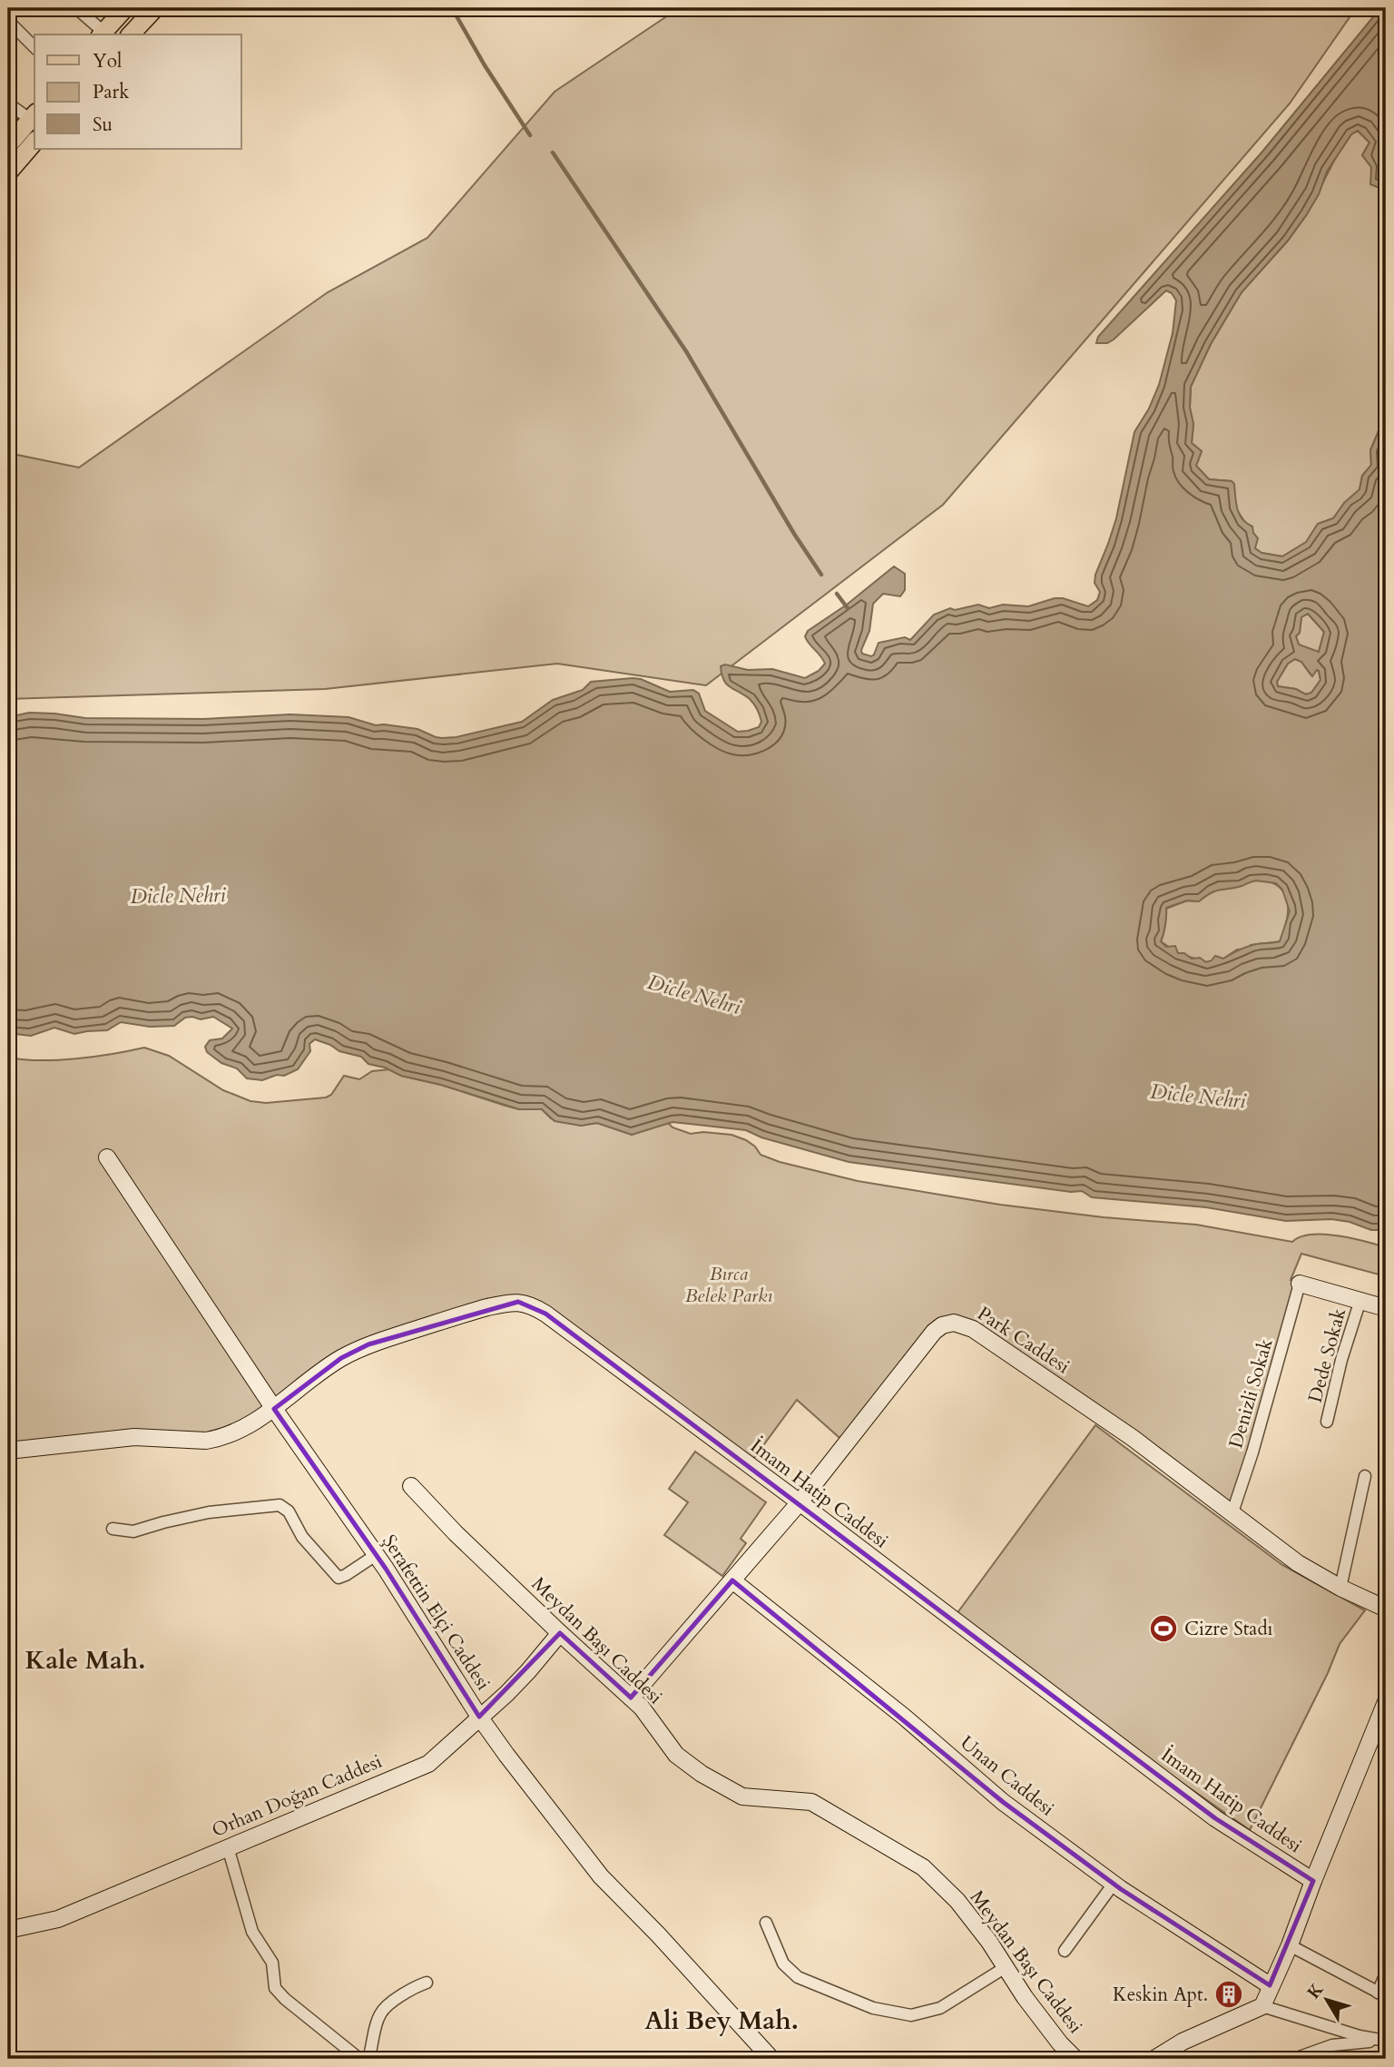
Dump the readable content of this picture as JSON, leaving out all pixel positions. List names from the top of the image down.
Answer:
{
  "streets": {
    "street": [
      "Park Caddesi",
      "Dede Sokak",
      "Denizli Sokak",
      "İmam Hatip Caddesi",
      "Şerafettin Elçi Caddesi",
      "Meydan Başı Caddesi",
      "Unan Caddesi",
      "Orhan Doğan Caddesi"
    ]
  },
  "crossings": [
    ["Park Caddesi", "Denizli Sokak"],
    ["Park Caddesi", "İmam Hatip Caddesi"],
    ["Park Caddesi", "Meydan Başı Caddesi"],
    ["Park Caddesi", "Unan Caddesi"],
    ["İmam Hatip Caddesi", "Şerafettin Elçi Caddesi"],
    ["Şerafettin Elçi Caddesi", "Orhan Doğan Caddesi"],
    ["Meydan Başı Caddesi", "Orhan Doğan Caddesi"]
  ],
  "districts": ["Kale Mah.", "Ali Bey Mah."],
  "water": ["Dicle Nehri"],
  "parks": ["Bırca Belek Parkı"],
  "places": {
    "sports": ["Cizre Stadı"],
    "building": ["Keskin Apt."]
  },
  "legend": ["Yol", "Park", "Su"],
  "north": "top left"
}
